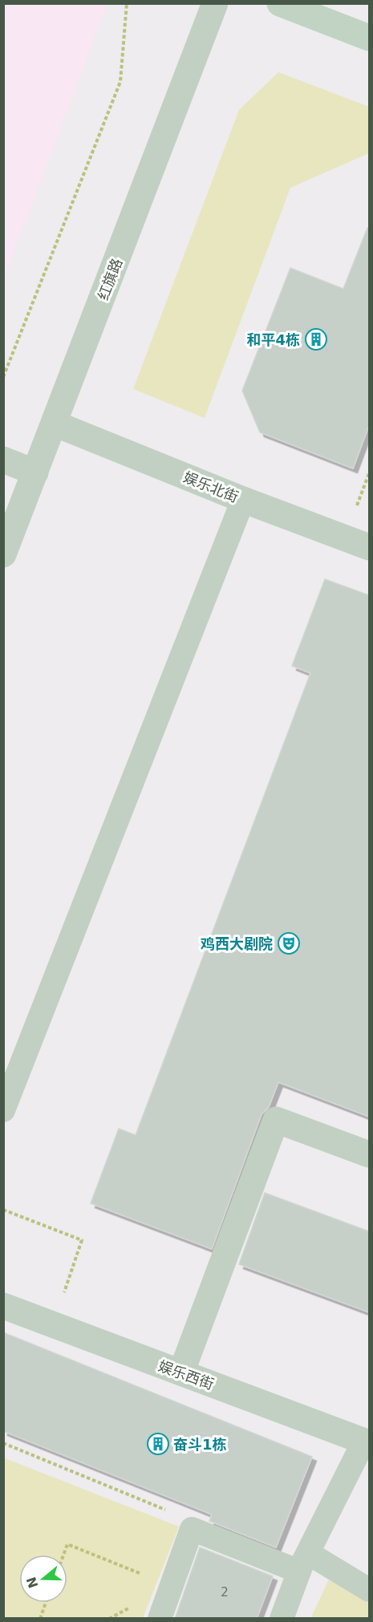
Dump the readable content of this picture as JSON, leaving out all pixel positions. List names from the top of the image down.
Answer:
{
  "streets": {
    "street": ["红旗路", "娱乐北街", "娱乐西街"]
  },
  "crossings": [
    ["红旗路", "娱乐北街"]
  ],
  "places": {
    "building": ["和平4栋", "奋斗1栋"],
    "theatre": ["鸡西大剧院"]
  },
  "house_numbers": ["2"],
  "north": "left"
}
